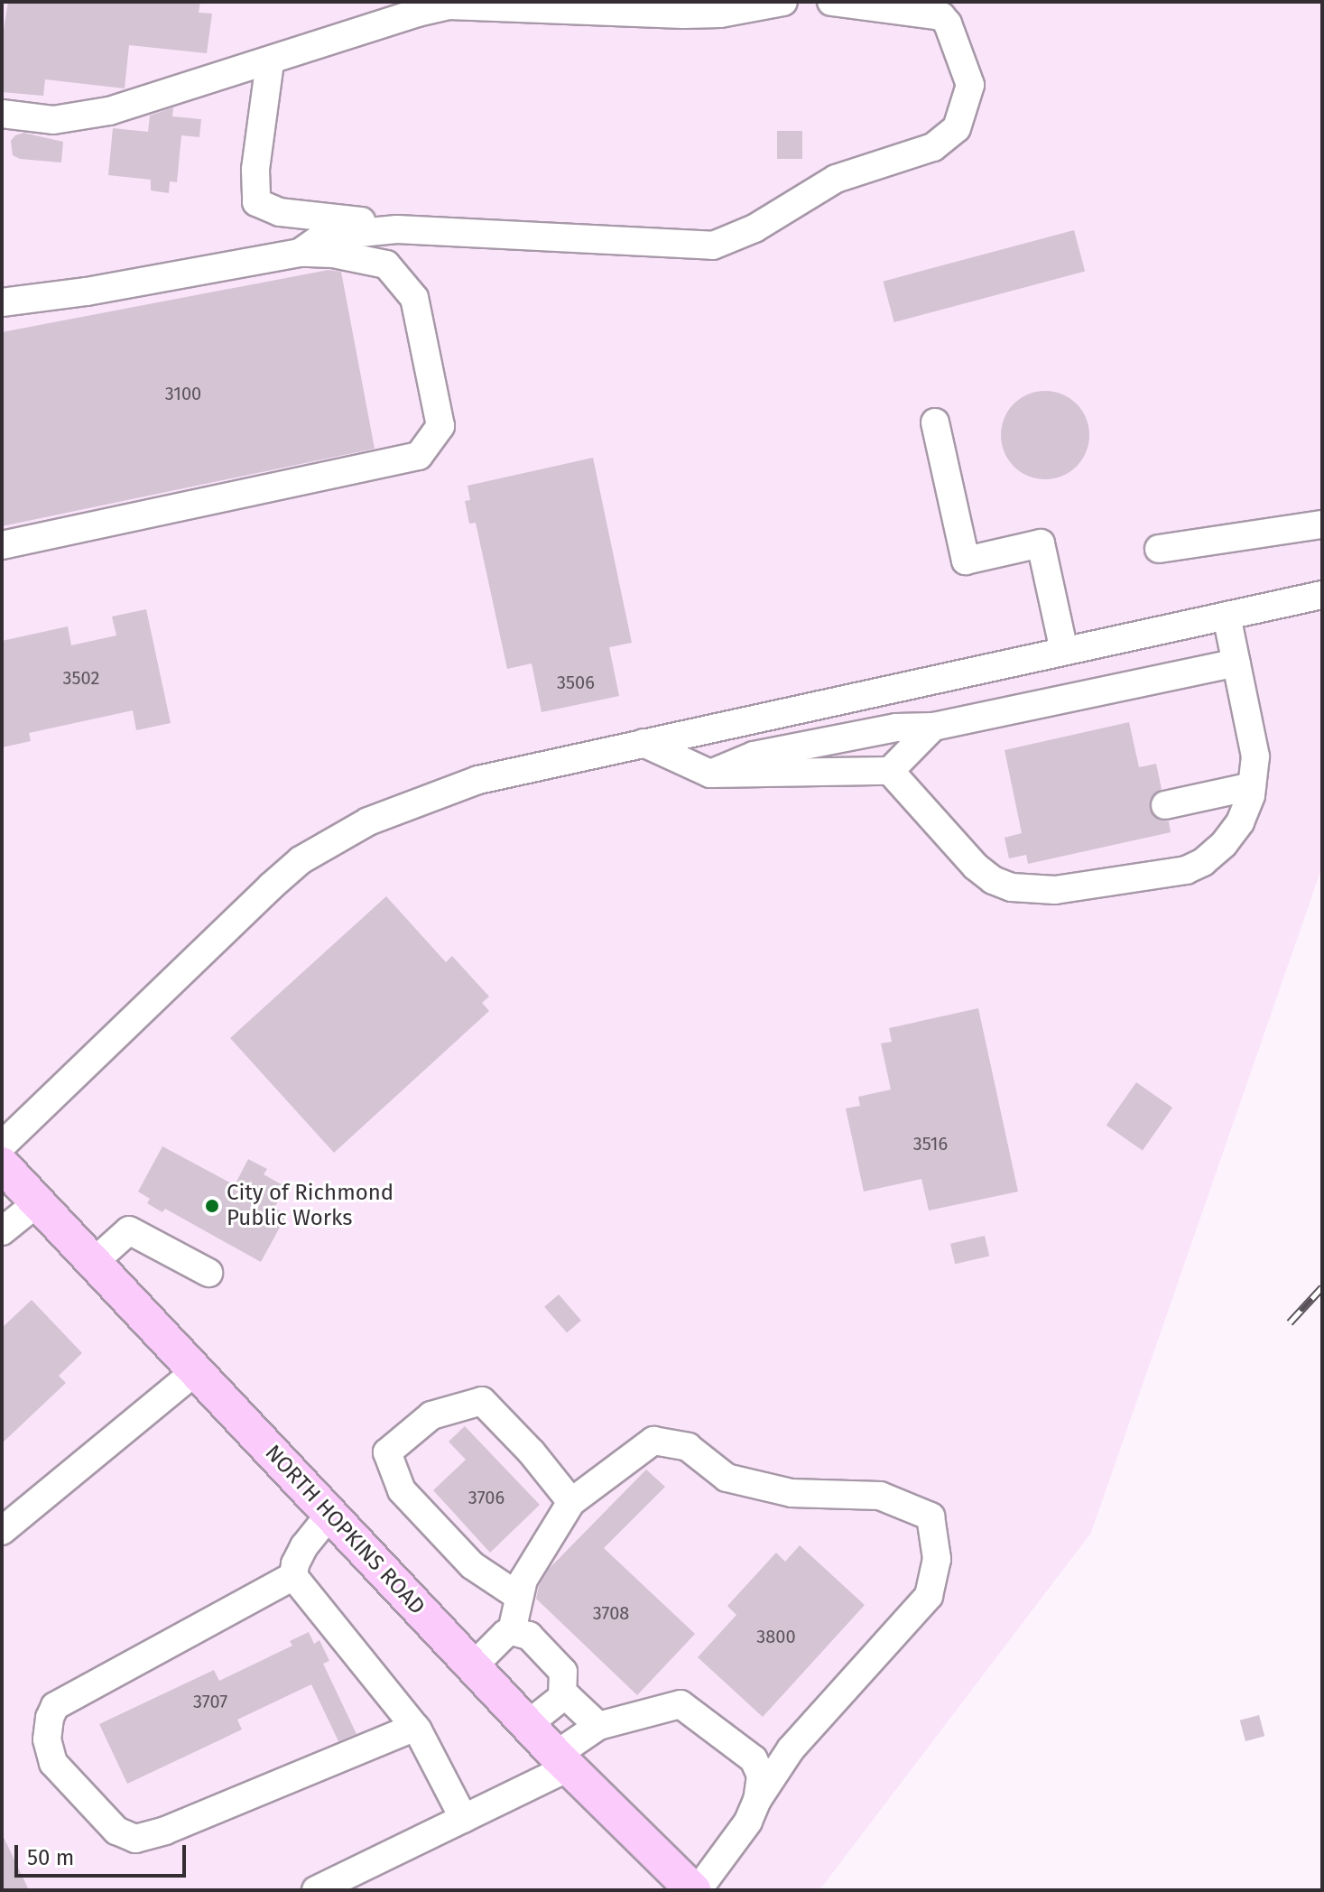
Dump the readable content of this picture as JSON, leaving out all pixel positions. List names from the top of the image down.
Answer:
{
  "streets": {
    "main road": ["NORTH HOPKINS ROAD"]
  },
  "places": ["City of Richmond Public Works"],
  "house_numbers": [
    "3100",
    "3502",
    "3506",
    "3516",
    "3706",
    "3708",
    "3800",
    "3707"
  ],
  "scale_bar": "50 m"
}
